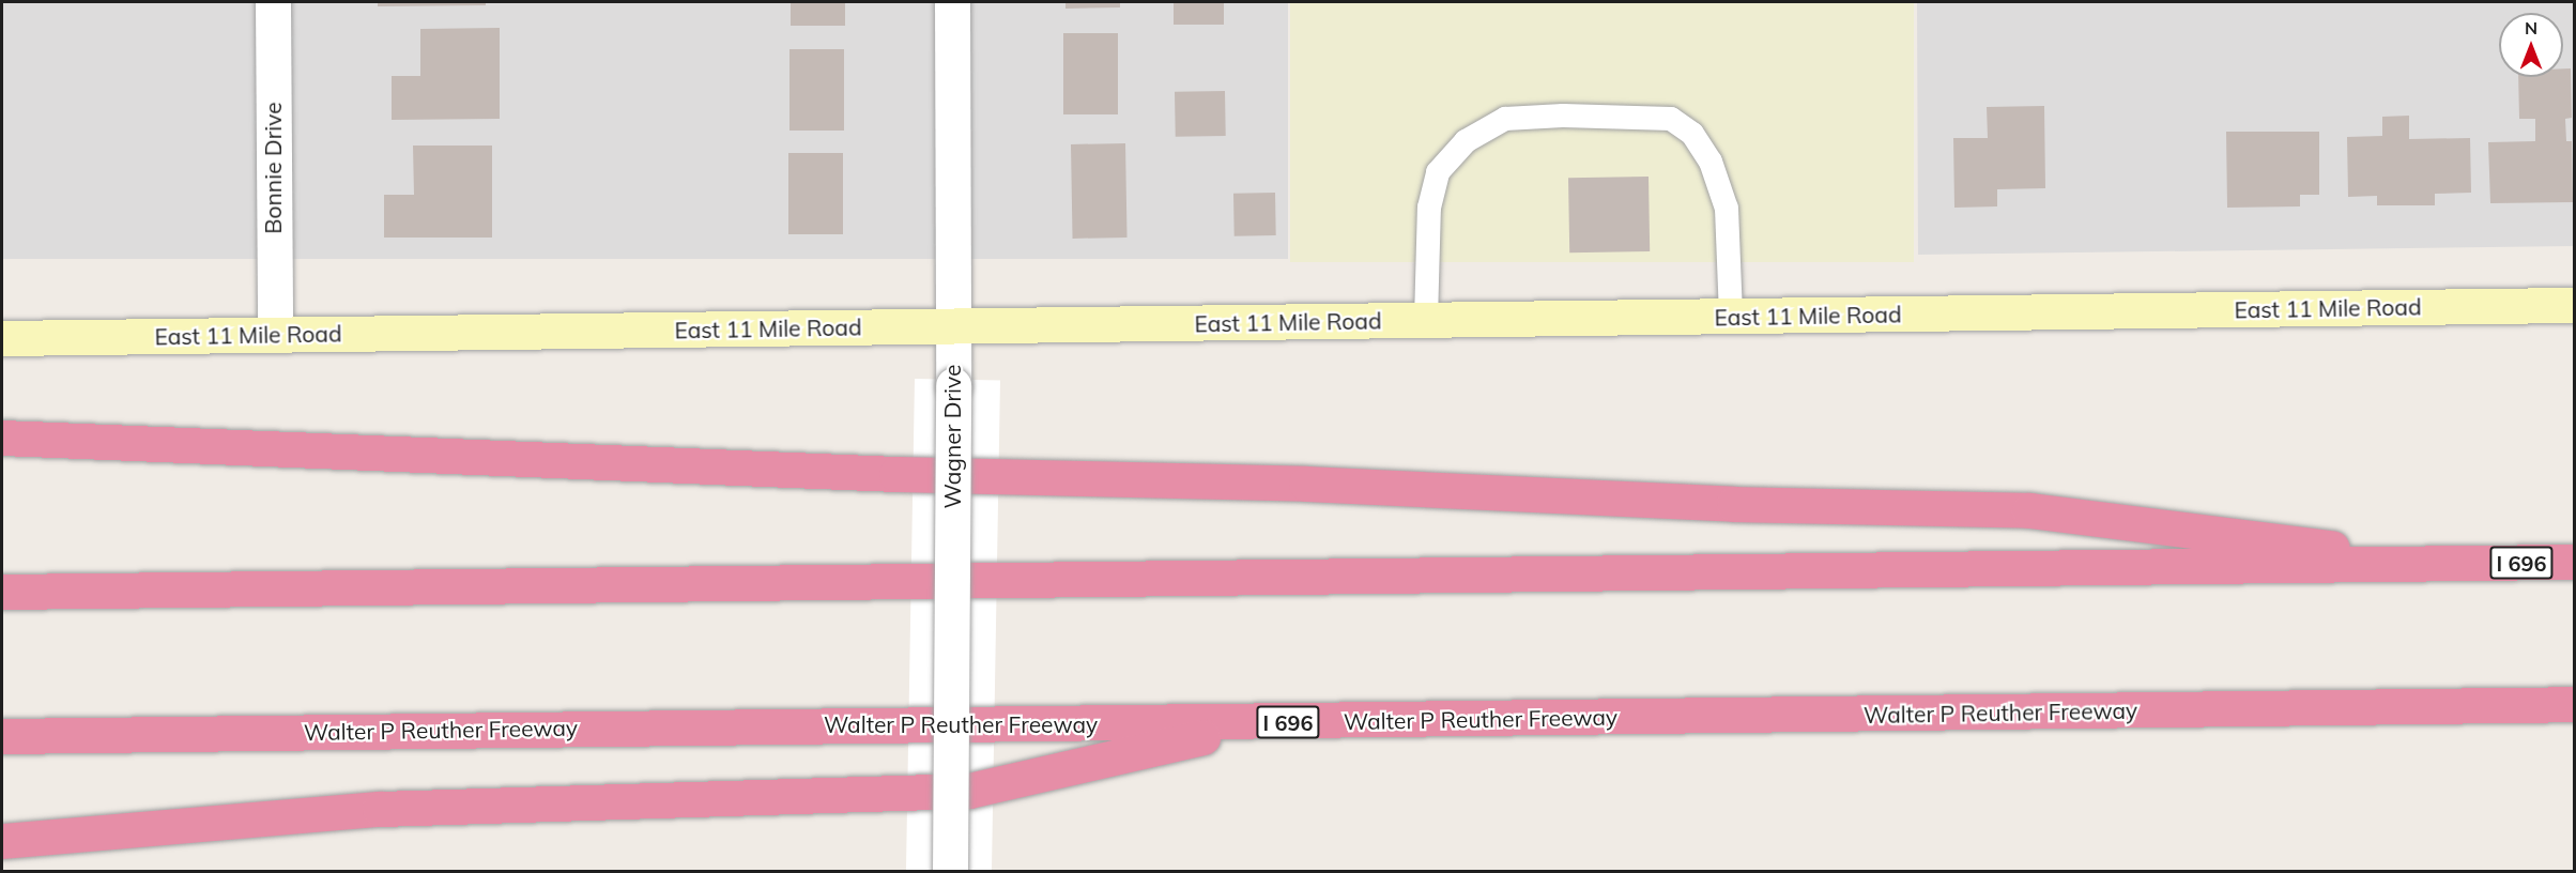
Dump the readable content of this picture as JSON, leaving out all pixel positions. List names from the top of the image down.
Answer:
{
  "streets": {
    "highway": ["I 696", "Walter P Reuther Freeway"],
    "main road": ["East 11 Mile Road"],
    "street": ["Bonnie Drive", "Wagner Drive"]
  },
  "crossings": [
    ["Bonnie Drive", "East 11 Mile Road"],
    ["East 11 Mile Road", "Wagner Drive"]
  ],
  "north": "top"
}
